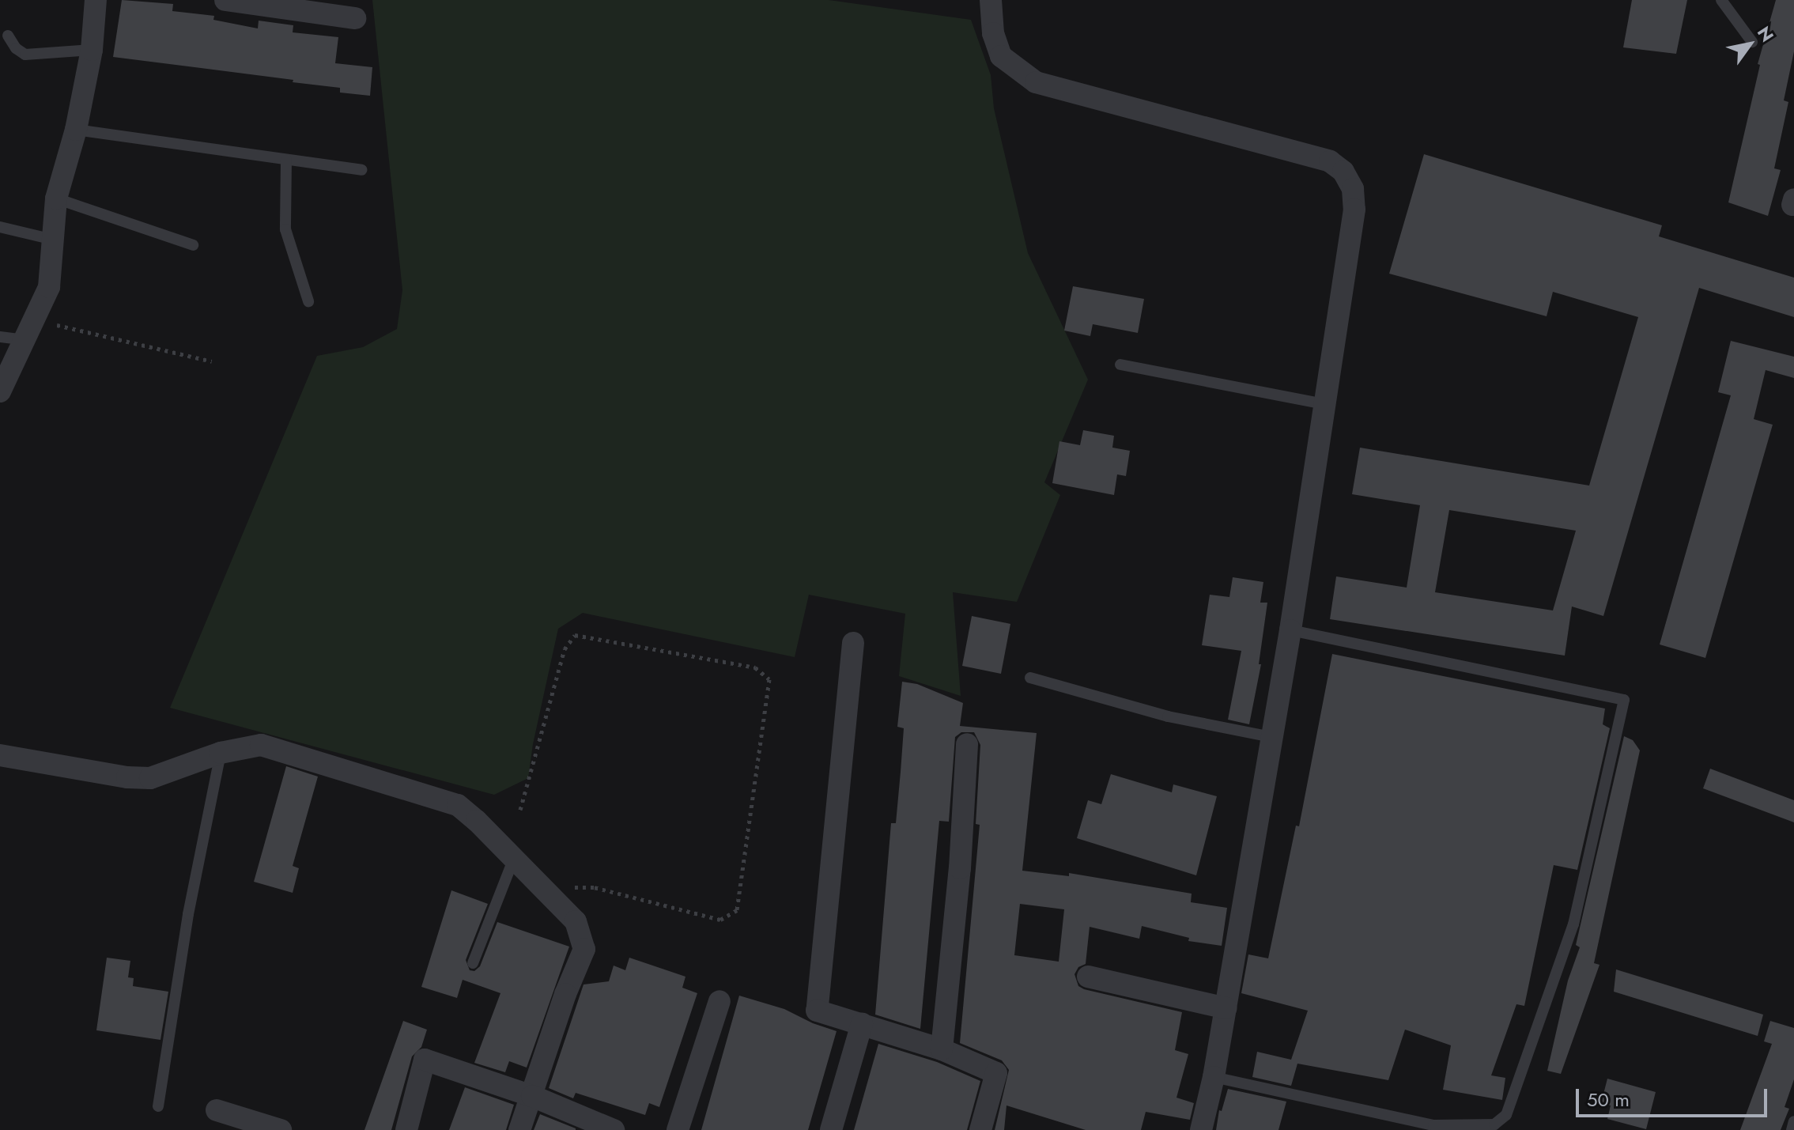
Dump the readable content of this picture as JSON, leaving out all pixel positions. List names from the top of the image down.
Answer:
{
  "scale_bar": "50 m",
  "north": "top right"
}
